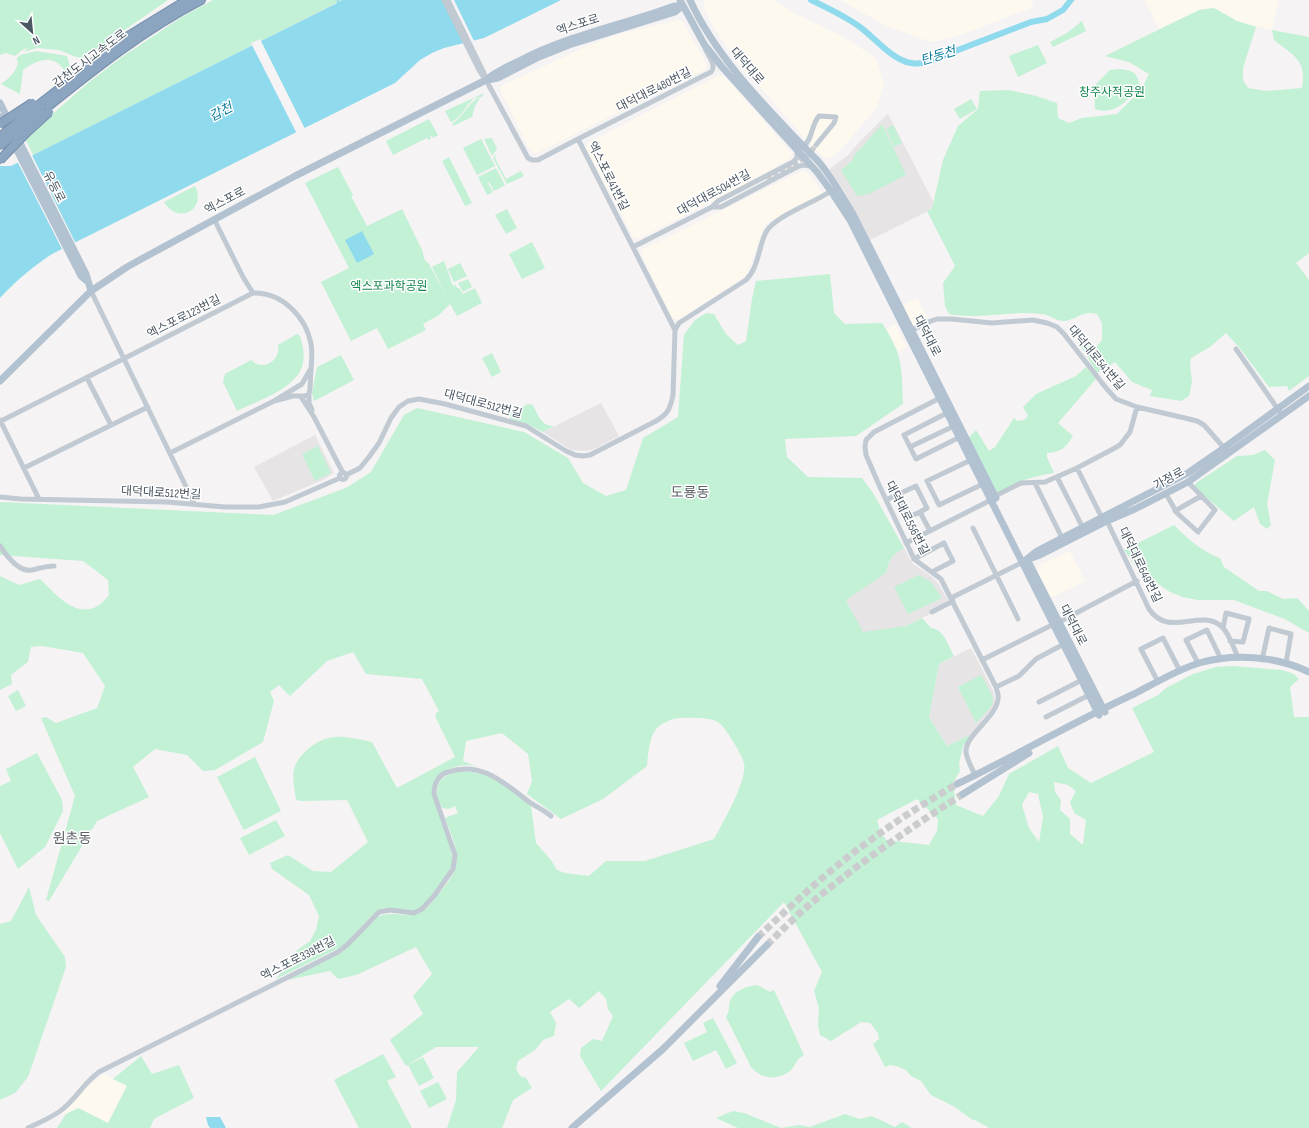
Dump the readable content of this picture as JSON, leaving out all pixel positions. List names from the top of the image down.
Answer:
{
  "streets": {
    "highway": ["갑천도시고속도로"],
    "main road": [
      "엑스포로",
      "대덕대로",
      "유등로",
      "가정로"
    ],
    "street": [
      "대덕대로480번길",
      "엑스포로41번길",
      "대덕대로504번길",
      "엑스포로123번길",
      "대덕대로541번길",
      "대덕대로512번길",
      "대덕대로556번길",
      "대덕대로649번길",
      "엑스포로339번길"
    ]
  },
  "crossings": [
    ["엑스포로", "대덕대로"],
    ["엑스포로", "엑스포로41번길"],
    ["엑스포로", "유등로"],
    ["대덕대로", "대덕대로480번길"],
    ["대덕대로", "대덕대로504번길"],
    ["대덕대로", "대덕대로541번길"],
    ["대덕대로", "가정로"],
    ["대덕대로", "대덕대로556번길"],
    ["대덕대로480번길", "엑스포로41번길"],
    ["엑스포로41번길", "대덕대로504번길"],
    ["엑스포로41번길", "대덕대로512번길"],
    ["대덕대로541번길", "가정로"],
    ["가정로", "대덕대로649번길"]
  ],
  "districts": ["도룡동", "원촌동"],
  "water": ["탄동천", "갑천"],
  "parks": ["창주사적공원", "엑스포과학공원"],
  "north": "bottom right"
}
